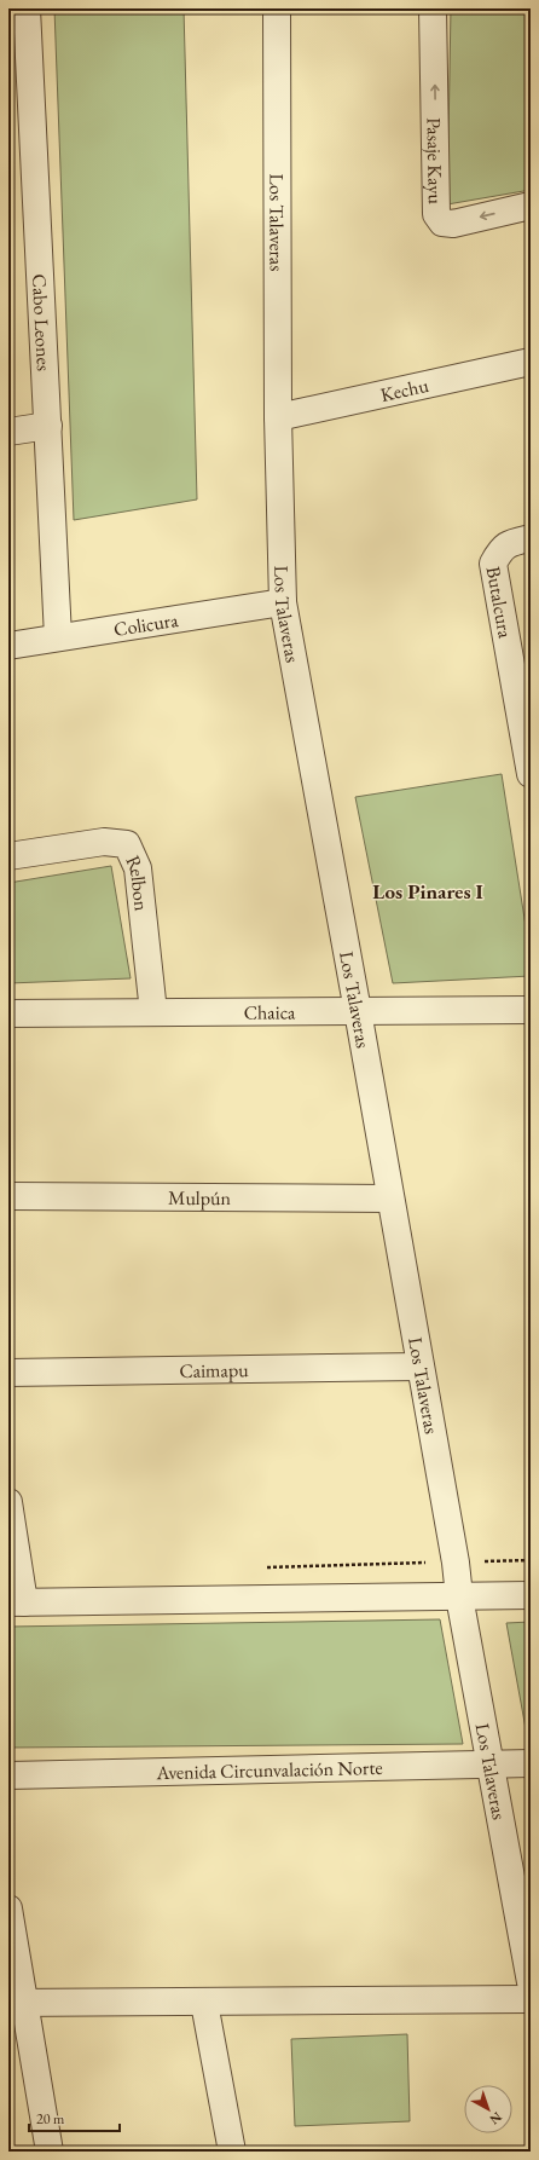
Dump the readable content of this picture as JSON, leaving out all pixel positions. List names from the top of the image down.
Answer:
{
  "streets": {
    "street": [
      "Pasaje Kayu",
      "Los Talaveras",
      "Cabo Leones",
      "Kechu",
      "Butalcura",
      "Colicura",
      "Relbon",
      "Chaica",
      "Mulpún",
      "Caimapu",
      "Avenida Circunvalación Norte"
    ]
  },
  "crossings": [
    ["Los Talaveras", "Kechu"],
    ["Los Talaveras", "Colicura"],
    ["Los Talaveras", "Chaica"],
    ["Los Talaveras", "Mulpún"],
    ["Los Talaveras", "Caimapu"],
    ["Los Talaveras", "Avenida Circunvalación Norte"],
    ["Cabo Leones", "Colicura"],
    ["Relbon", "Chaica"]
  ],
  "districts": ["Los Pinares I"],
  "scale_bar": "20 m",
  "north": "bottom right"
}
